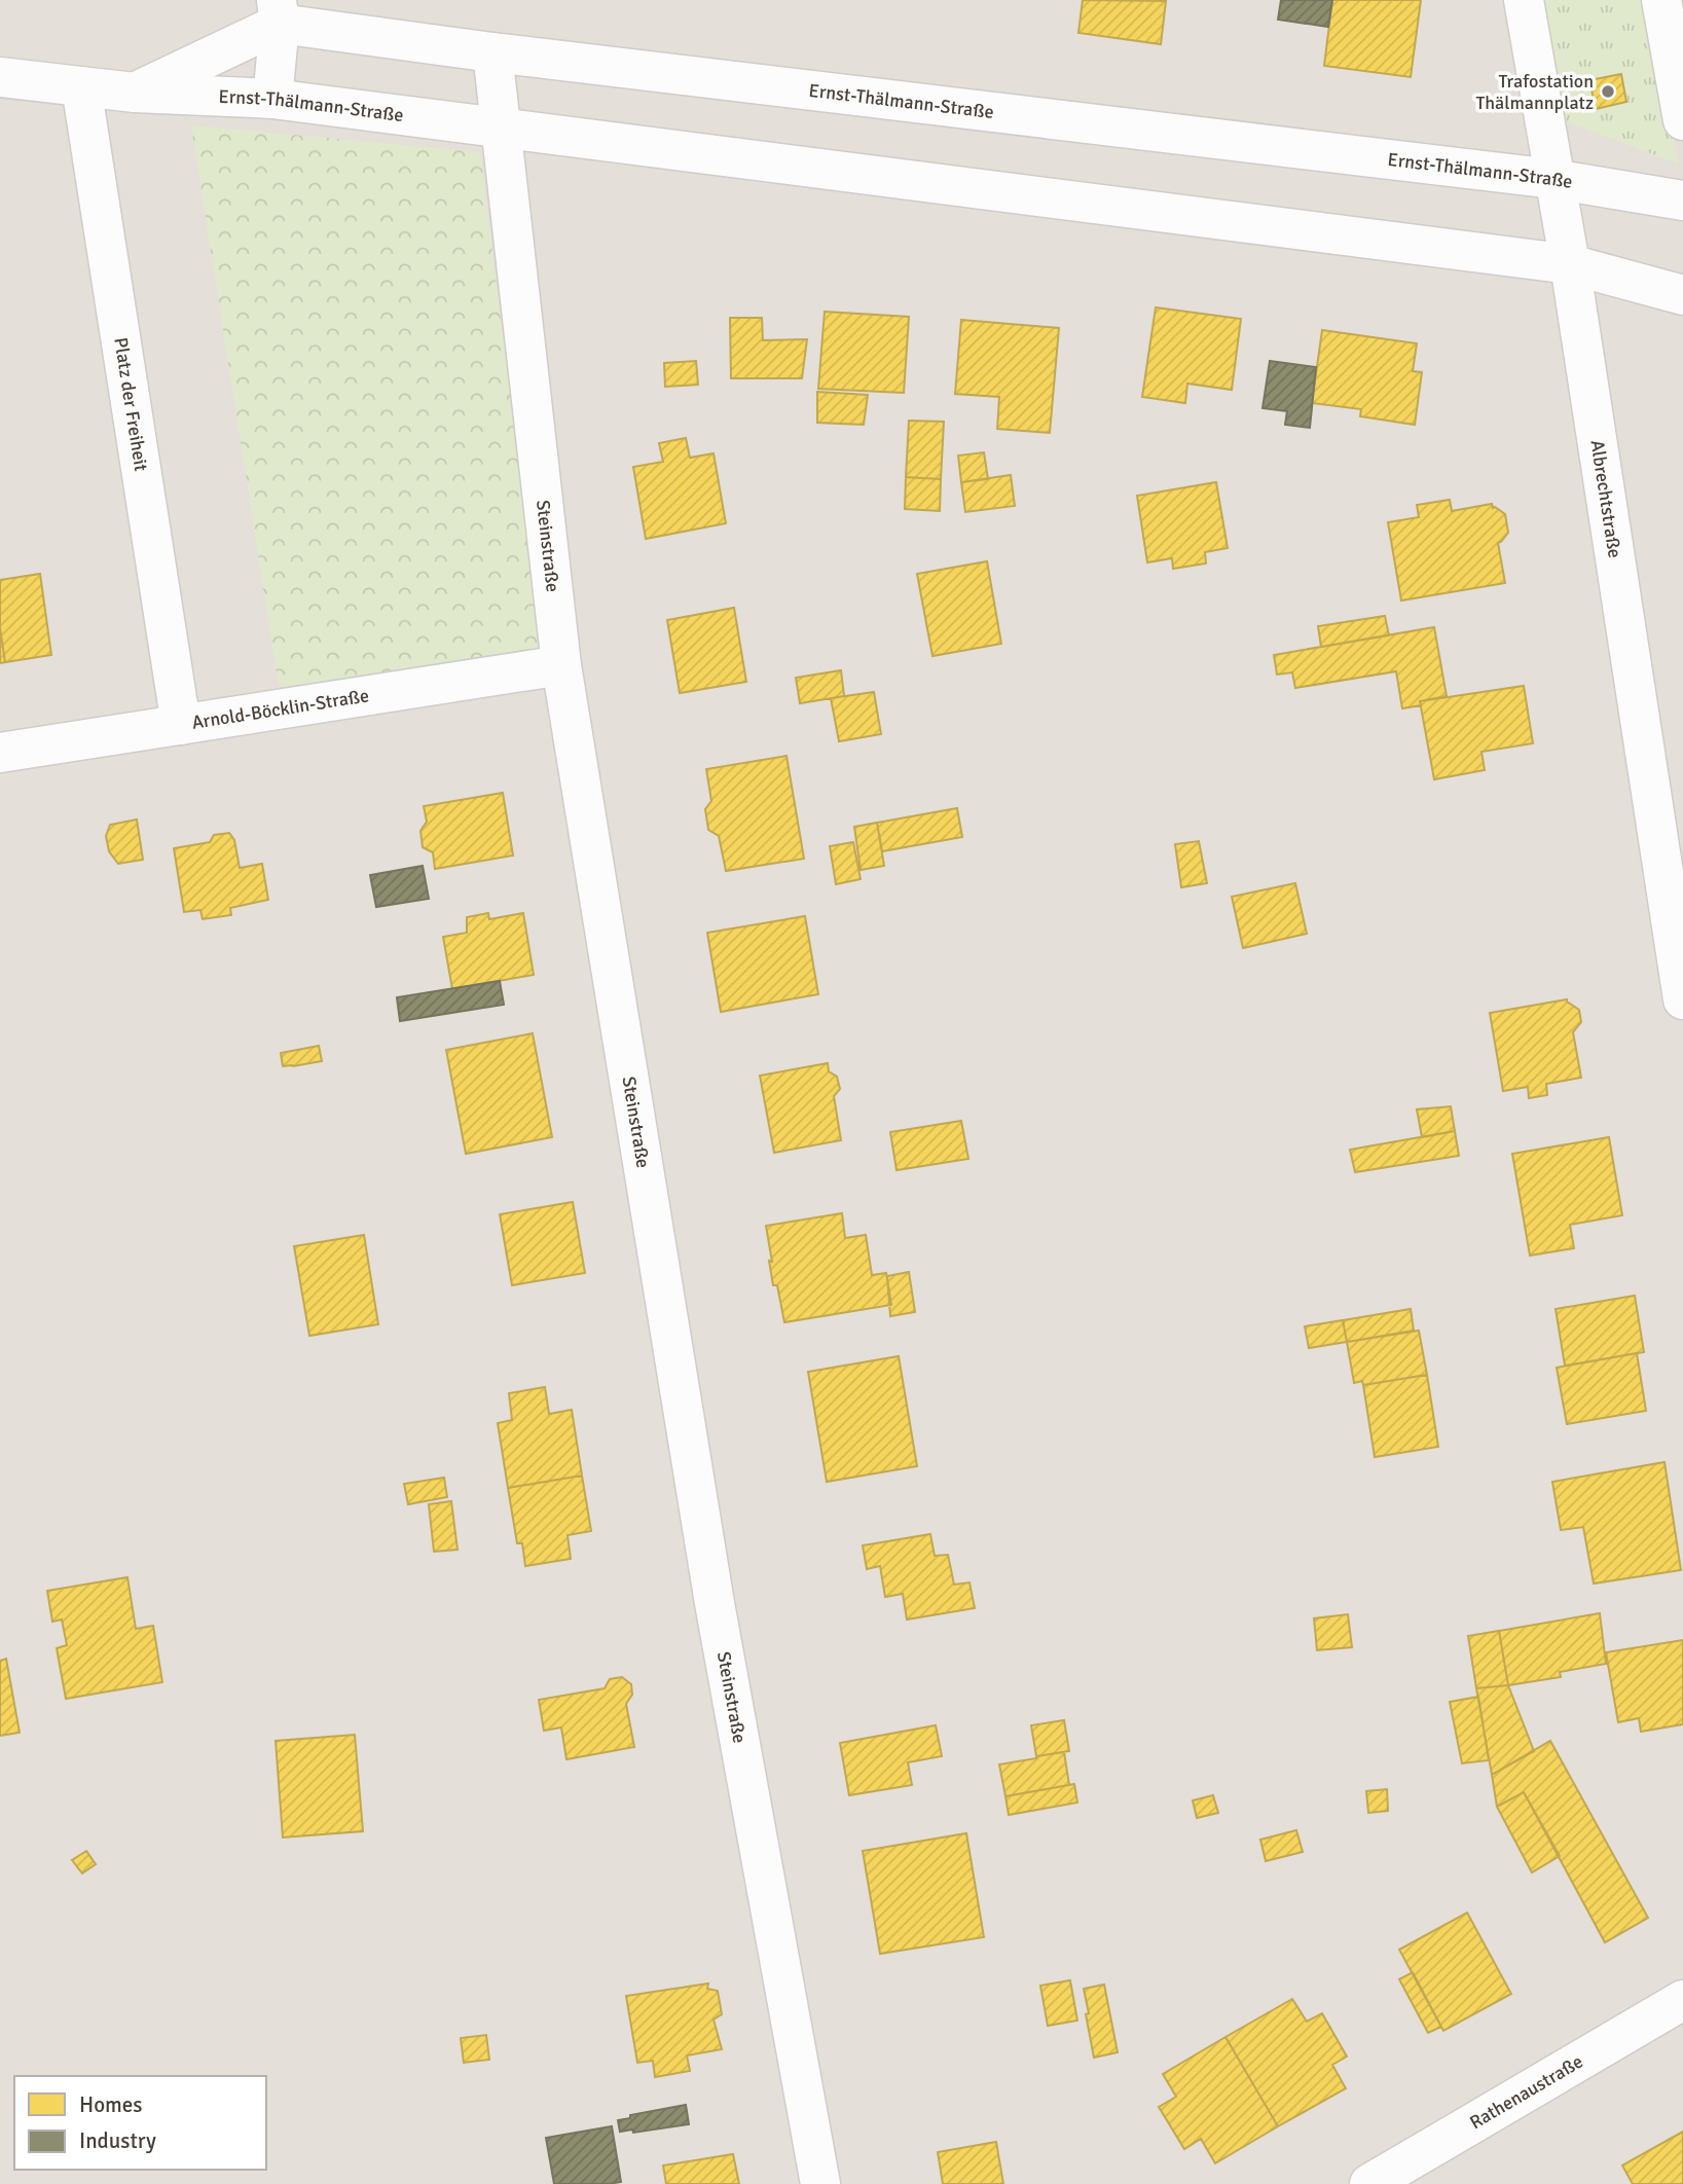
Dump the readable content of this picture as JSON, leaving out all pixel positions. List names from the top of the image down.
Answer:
{
  "streets": {
    "street": [
      "Ernst-Thälmann-Straße",
      "Platz der Freiheit",
      "Albrechtstraße",
      "Steinstraße",
      "Arnold-Böcklin-Straße",
      "Rathenaustraße"
    ]
  },
  "crossings": [
    ["Ernst-Thälmann-Straße", "Platz der Freiheit"],
    ["Ernst-Thälmann-Straße", "Albrechtstraße"],
    ["Ernst-Thälmann-Straße", "Steinstraße"],
    ["Platz der Freiheit", "Arnold-Böcklin-Straße"],
    ["Steinstraße", "Arnold-Böcklin-Straße"]
  ],
  "places": ["Trafostation Thälmannplatz"],
  "legend": ["Homes", "Industry"]
}
